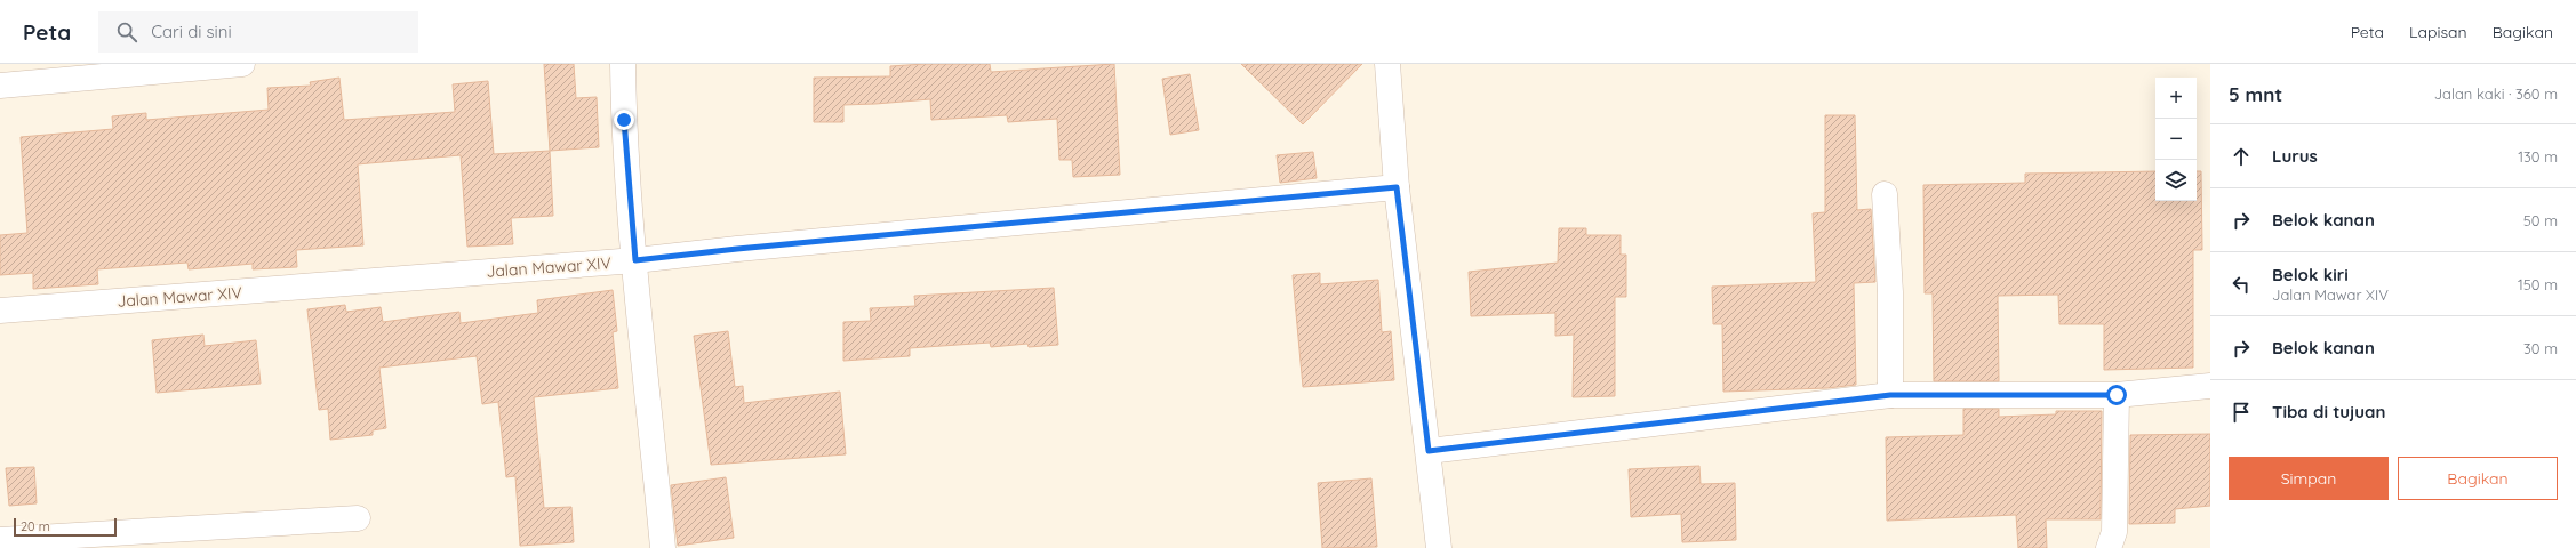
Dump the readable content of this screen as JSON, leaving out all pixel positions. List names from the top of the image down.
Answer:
{
  "streets": {
    "street": ["Jalan Mawar XIV"]
  },
  "scale_bar": "20 m",
  "page": {
    "header": "Peta",
    "search": "Cari di sini",
    "nav": ["Peta", "Lapisan", "Bagikan"],
    "heading": ["5 mnt", "Jalan kaki · 360 m"],
    "map_buttons": ["+", "−"],
    "list": [
      ["Lurus", "130 m"],
      ["Belok kanan", "50 m"],
      ["Belok kiri", "Jalan Mawar XIV", "150 m"],
      ["Belok kanan", "30 m"],
      "Tiba di tujuan"
    ],
    "buttons": ["Simpan", "Bagikan"],
    "scale": "20 m"
  }
}
